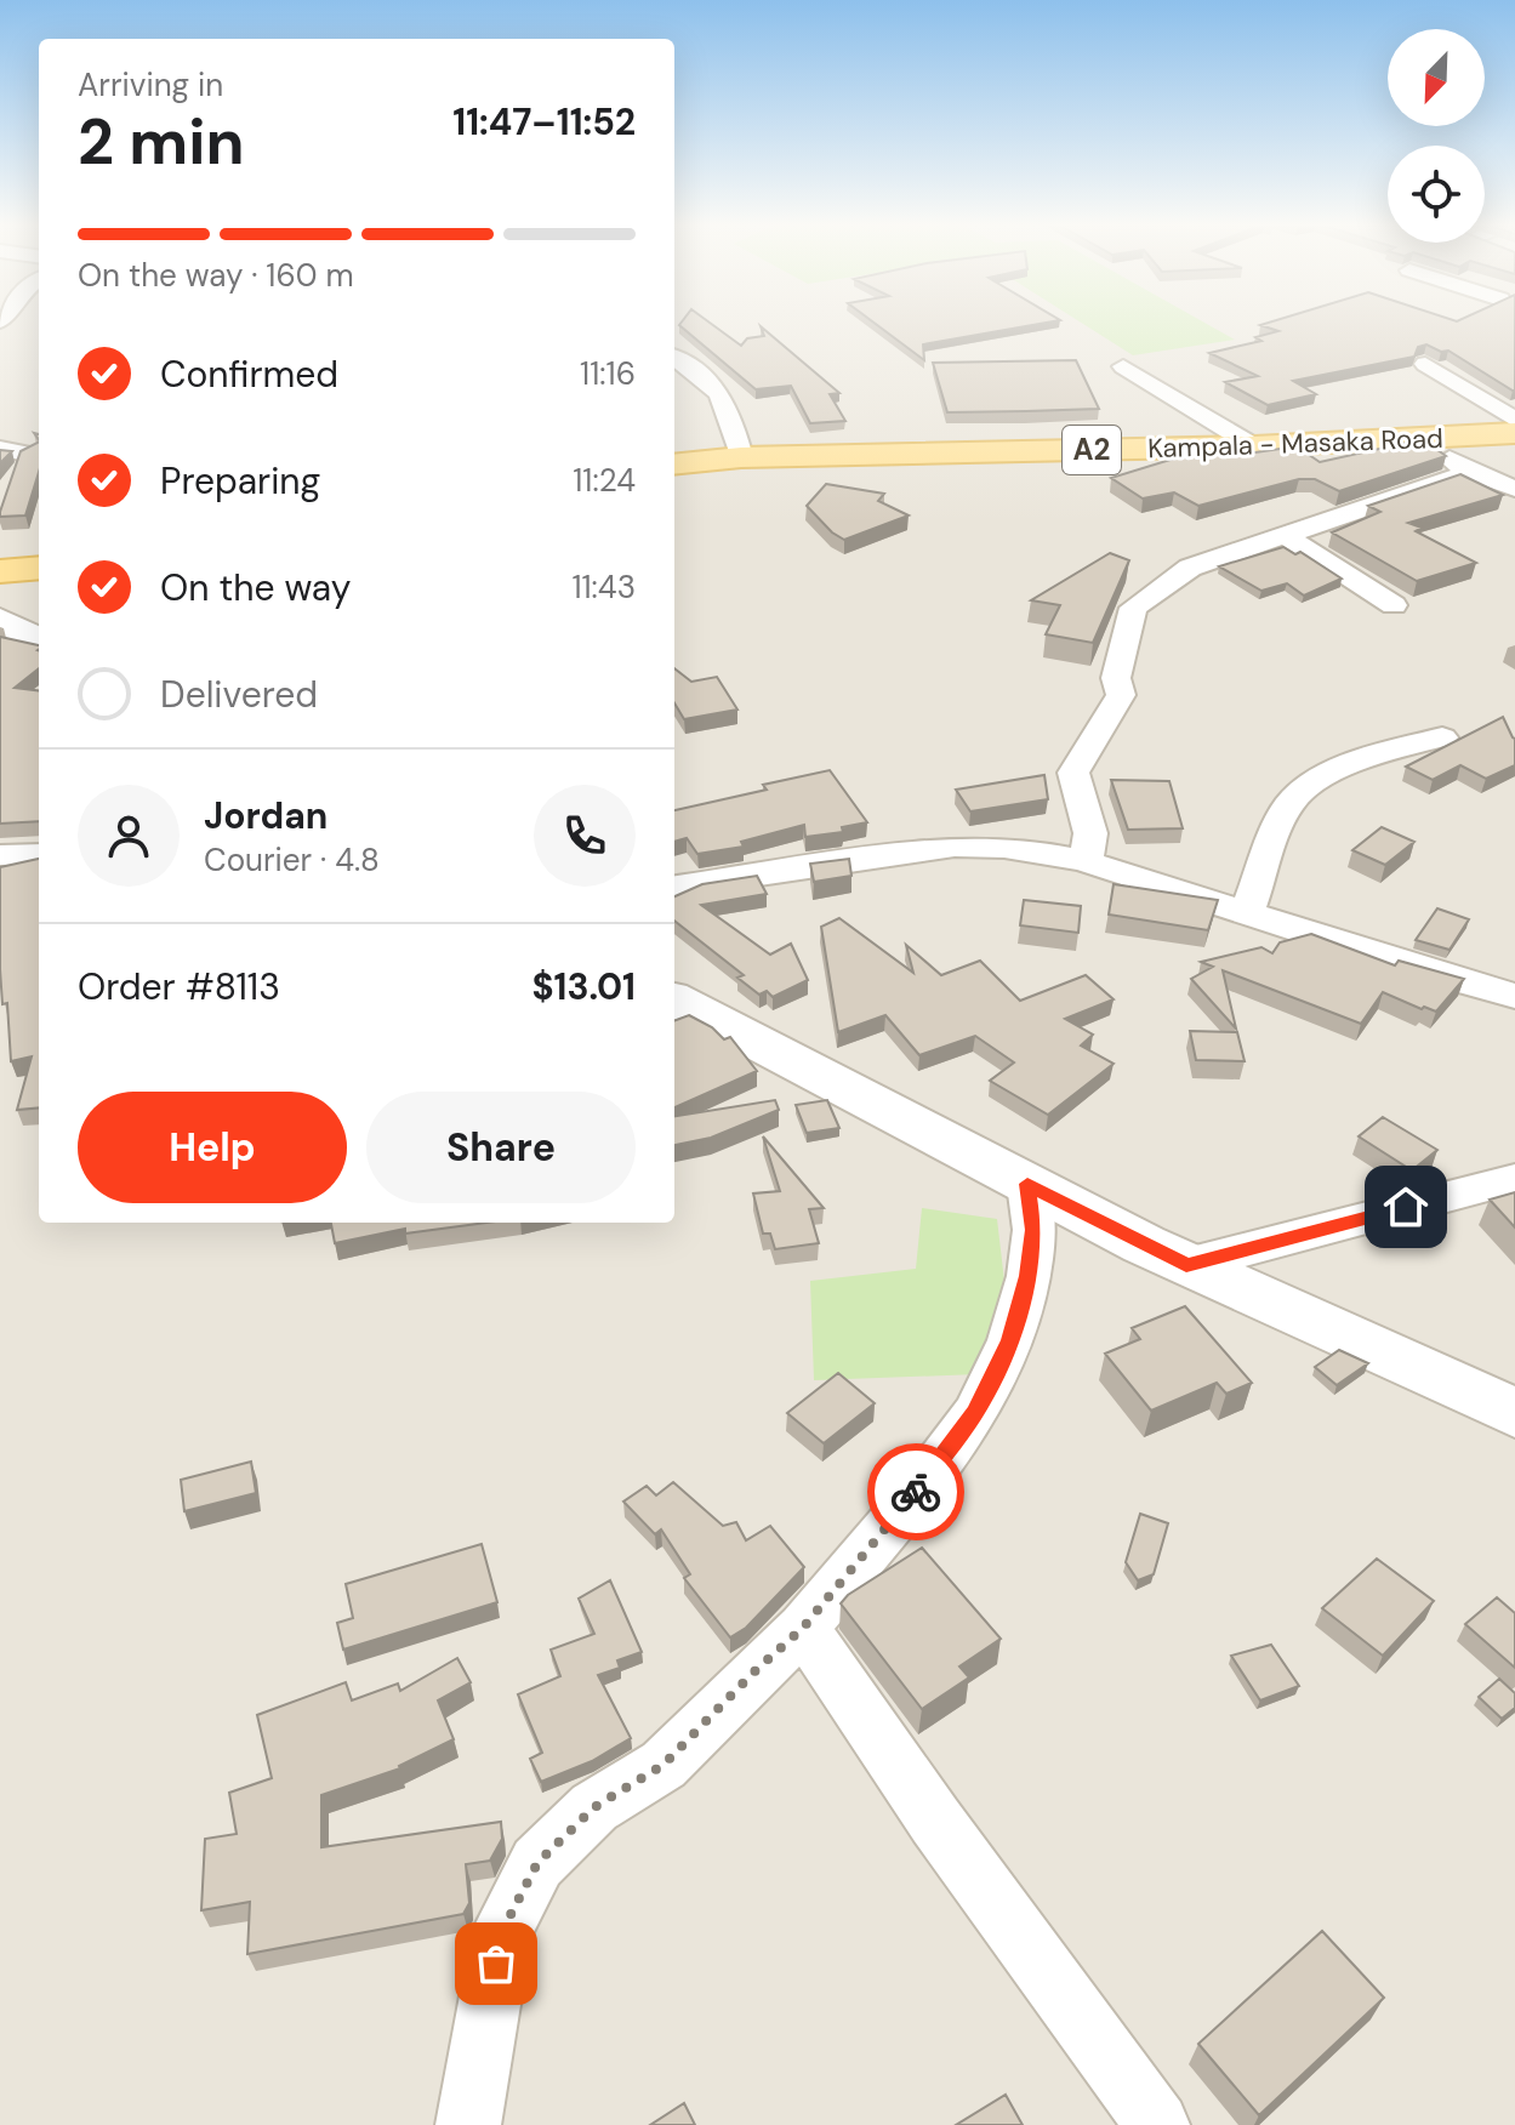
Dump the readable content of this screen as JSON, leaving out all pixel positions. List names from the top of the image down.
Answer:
{
  "streets": {
    "main road": ["Kampala - Masaka Road", "A2"]
  },
  "north": "bottom left",
  "page": {
    "heading": ["2 min", "Arriving in", "11:47–11:52"],
    "panel": [
      "Jordan",
      "Courier · 4.8",
      "Order #8113",
      "$13.01"
    ],
    "bar": "On the way · 160 m",
    "list": [
      ["Confirmed", "11:16"],
      ["Preparing", "11:24"],
      ["On the way", "11:43"],
      "Delivered"
    ],
    "buttons": ["Help", "Share"]
  }
}
